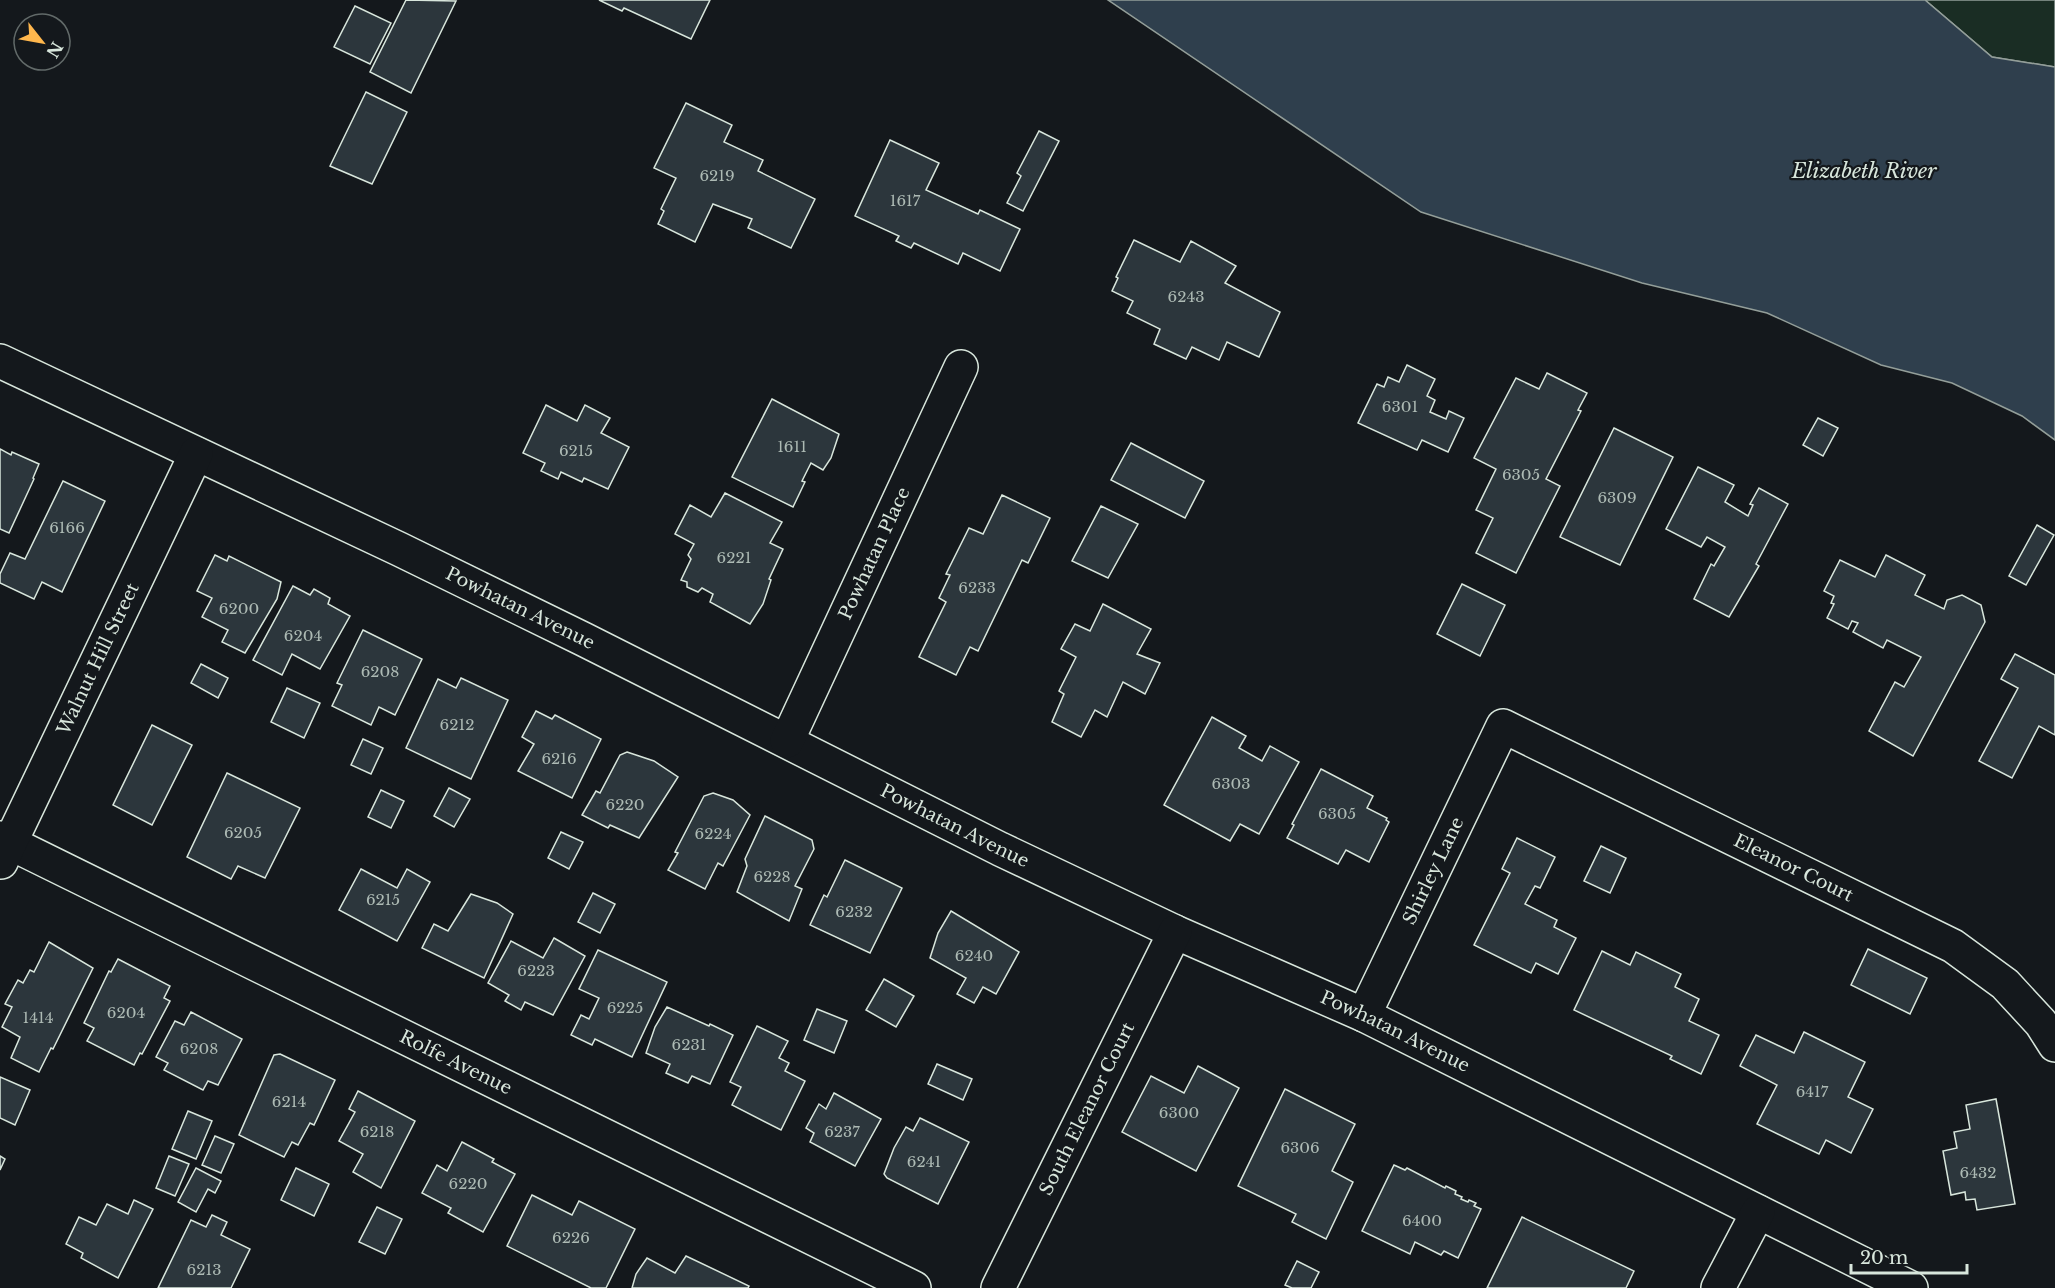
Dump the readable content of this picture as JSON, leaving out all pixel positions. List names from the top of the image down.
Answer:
{
  "streets": {
    "street": [
      "Powhatan Place",
      "Powhatan Avenue",
      "Walnut Hill Street",
      "Eleanor Court",
      "Shirley Lane",
      "Rolfe Avenue",
      "South Eleanor Court"
    ]
  },
  "crossings": [
    ["Powhatan Place", "Powhatan Avenue"],
    ["Powhatan Avenue", "Walnut Hill Street"],
    ["Powhatan Avenue", "Shirley Lane"],
    ["Powhatan Avenue", "South Eleanor Court"],
    ["Walnut Hill Street", "Rolfe Avenue"],
    ["Eleanor Court", "Shirley Lane"]
  ],
  "water": ["Elizabeth River"],
  "house_numbers": [
    "6219",
    "1617",
    "6243",
    "6301",
    "1611",
    "6215",
    "6305",
    "6309",
    "6166",
    "6221",
    "6233",
    "6200",
    "6204",
    "6208",
    "6212",
    "6216",
    "6303",
    "6220",
    "6305",
    "6205",
    "6224",
    "6228",
    "6215",
    "6232",
    "6240",
    "6223",
    "6225",
    "6204",
    "1414",
    "6231",
    "6208",
    "6417",
    "6214",
    "6300",
    "6218",
    "6237",
    "6306",
    "6241",
    "6432",
    "6220",
    "6400",
    "6226",
    "6213"
  ],
  "scale_bar": "20 m",
  "north": "bottom right"
}
